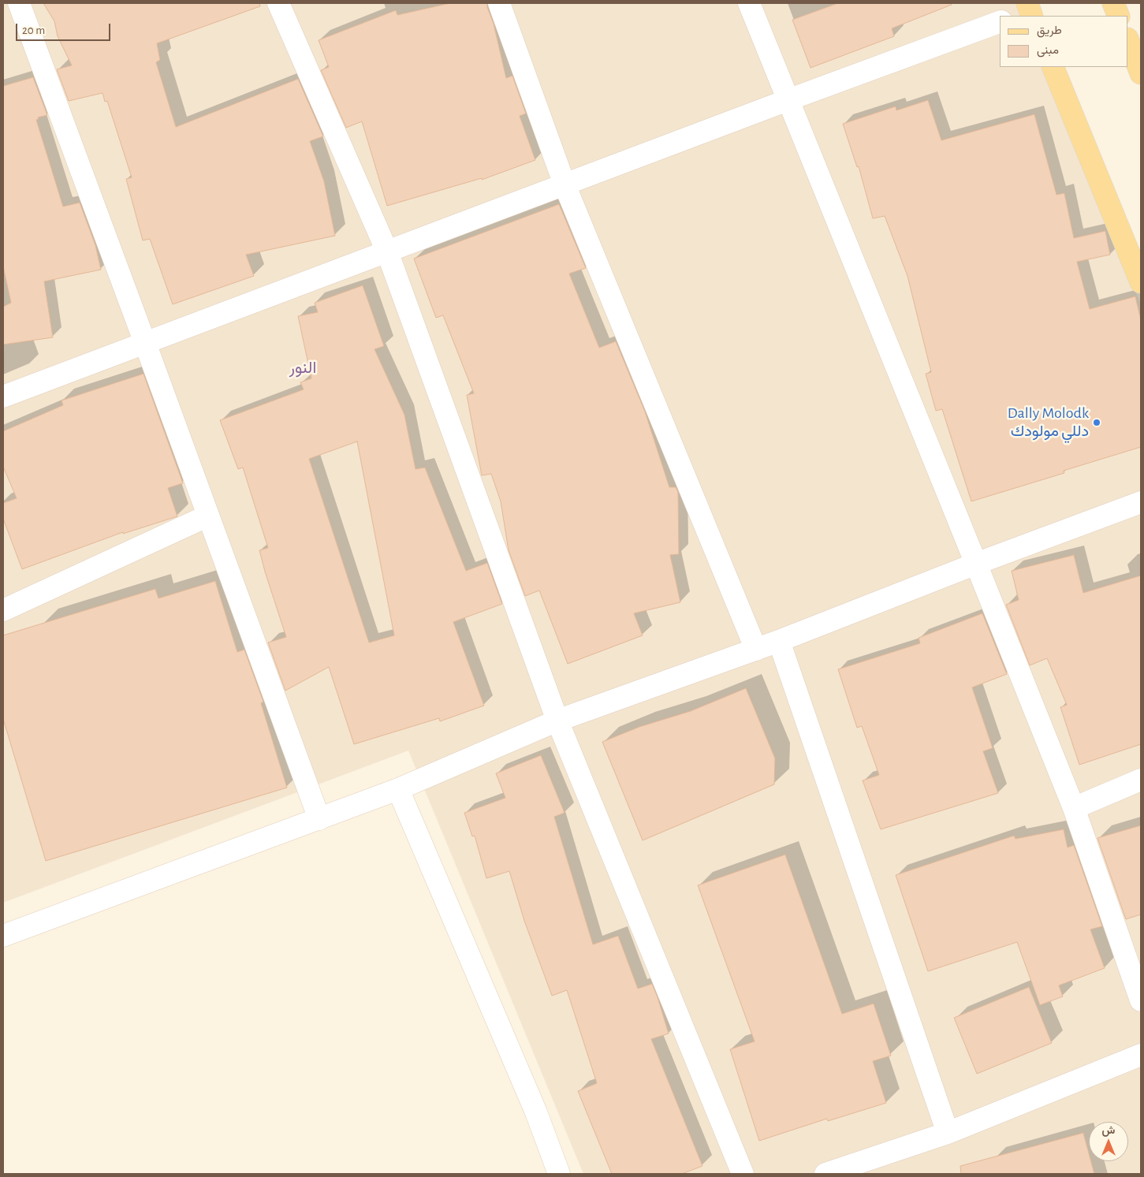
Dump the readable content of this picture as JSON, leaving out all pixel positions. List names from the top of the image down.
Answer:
{
  "districts": ["النور"],
  "places": ["Dally Molodk دللي مولودك"],
  "legend": ["طريق", "مبنى"],
  "scale_bar": "20 m",
  "north": "top"
}
